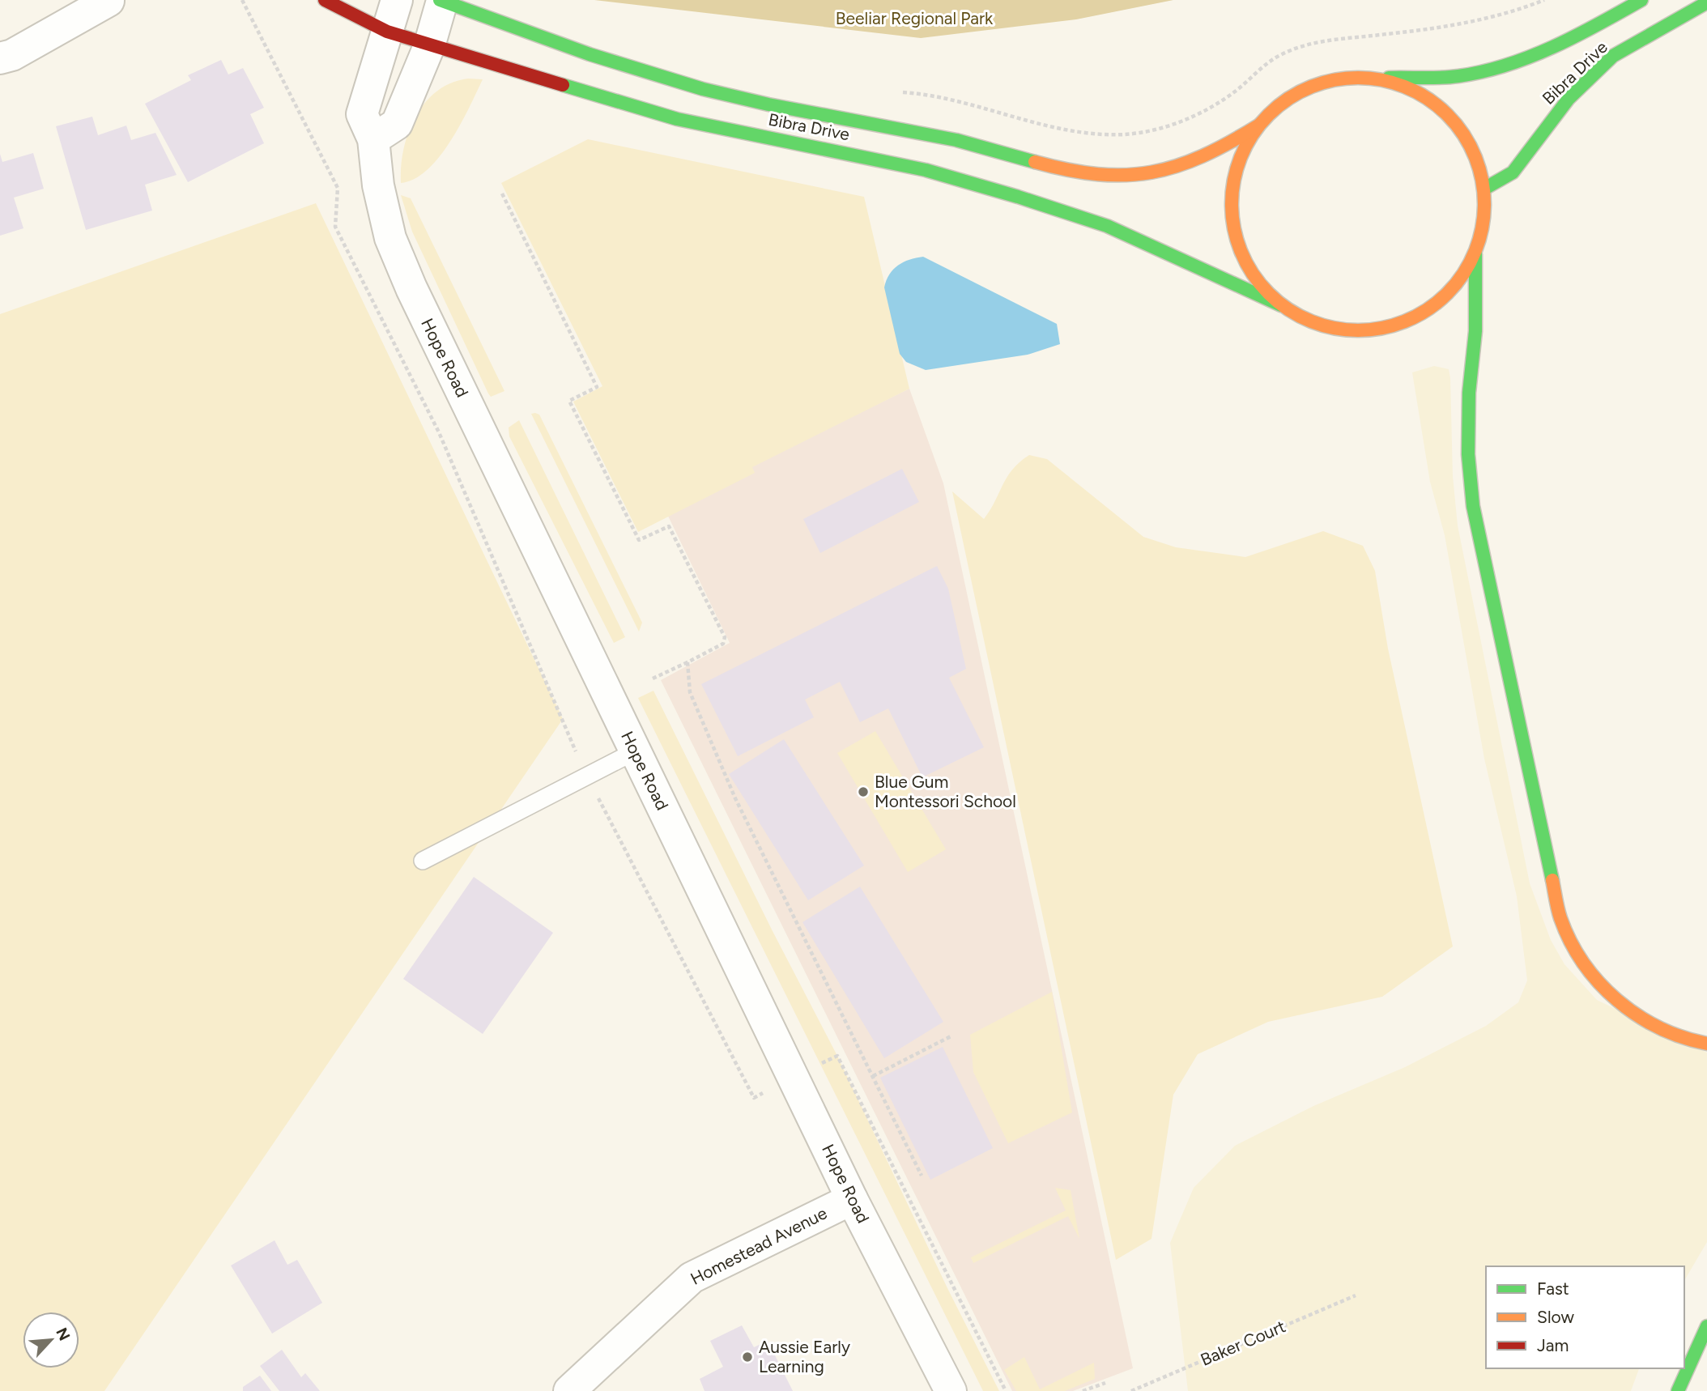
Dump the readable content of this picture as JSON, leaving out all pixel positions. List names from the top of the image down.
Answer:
{
  "streets": {
    "main road": ["Bibra Drive"],
    "street": ["Hope Road", "Homestead Avenue"],
    "path": ["Baker Court"]
  },
  "crossings": [
    ["Bibra Drive", "Hope Road"],
    ["Hope Road", "Homestead Avenue"]
  ],
  "parks": ["Beeliar Regional Park"],
  "places": ["Blue Gum Montessori School", "Aussie Early Learning"],
  "legend": ["Fast", "Slow", "Jam"],
  "north": "top right"
}
